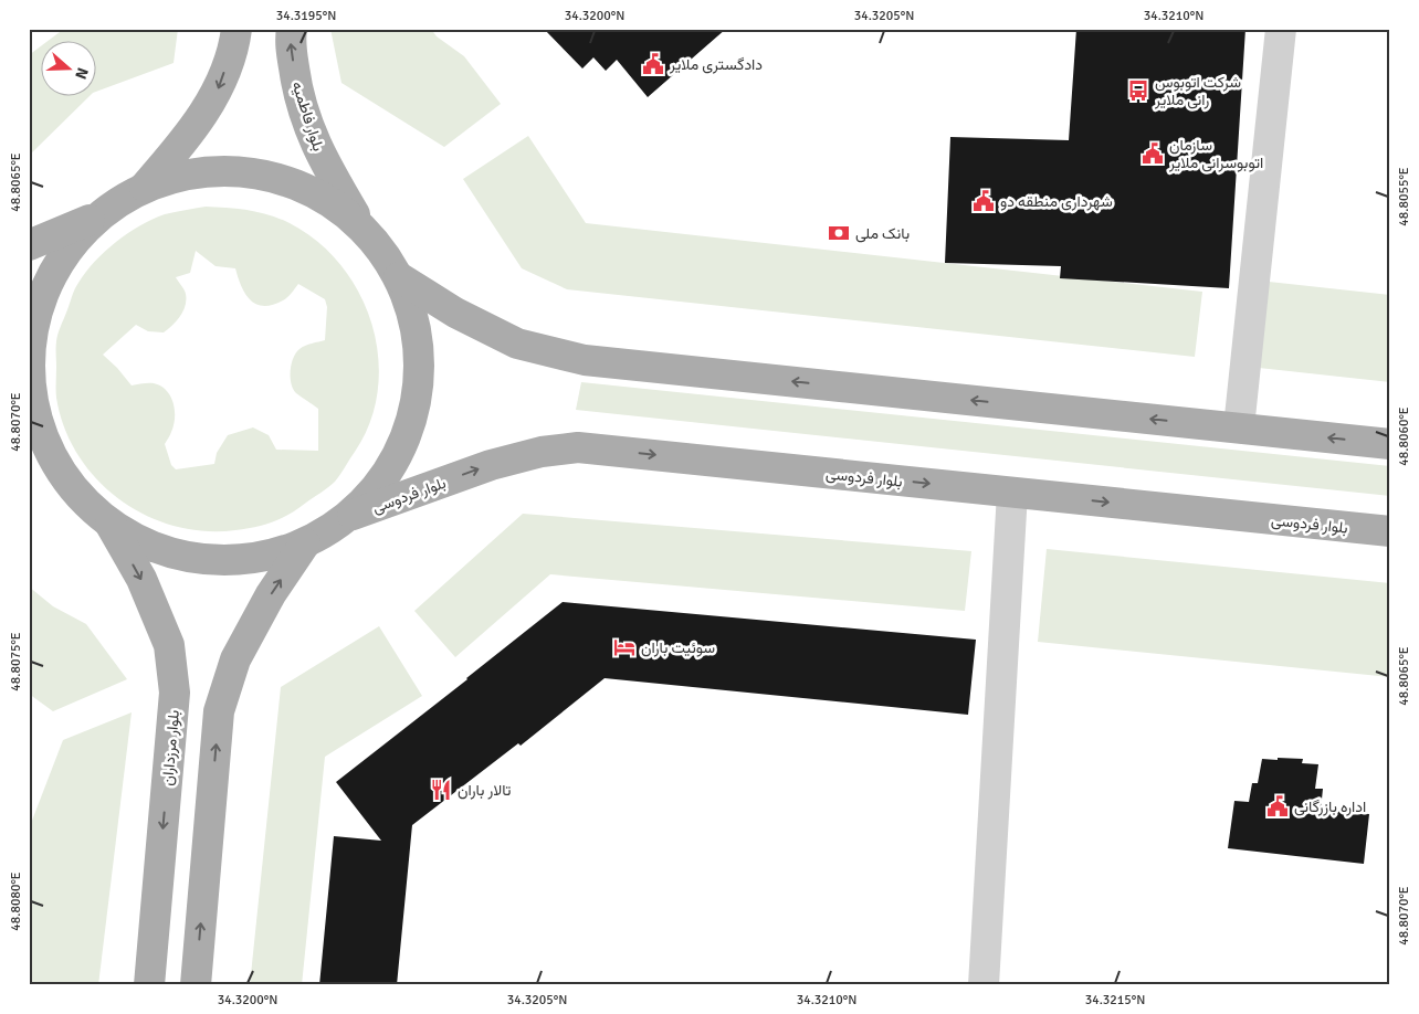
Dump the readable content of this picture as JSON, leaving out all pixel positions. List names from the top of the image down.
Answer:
{
  "streets": {
    "main road": ["بلوار فاطمیه", "بلوار فردوسی", "بلوار مرزداران"]
  },
  "one_way": ["بلوار فاطمیه"],
  "places": {
    "public building": [
      "دادگستری ملایر",
      "سازمان اتوبوسرانی ملایر",
      "شهرداری منطقه دو",
      "اداره بازرگانی"
    ],
    "bus stop": ["شرکت اتوبوس رانی ملایر"],
    "bank": ["بانک ملی"],
    "hotel": ["سوئیت باران"],
    "restaurant": ["تالار باران"]
  },
  "north": "right",
  "coordinates": [
    "34.3195°N",
    "34.3200°N",
    "34.3205°N",
    "34.3210°N",
    "48.8065°E",
    "48.8055°E",
    "48.8070°E",
    "48.8060°E",
    "48.8075°E",
    "48.8080°E",
    "34.3215°N"
  ]
}
